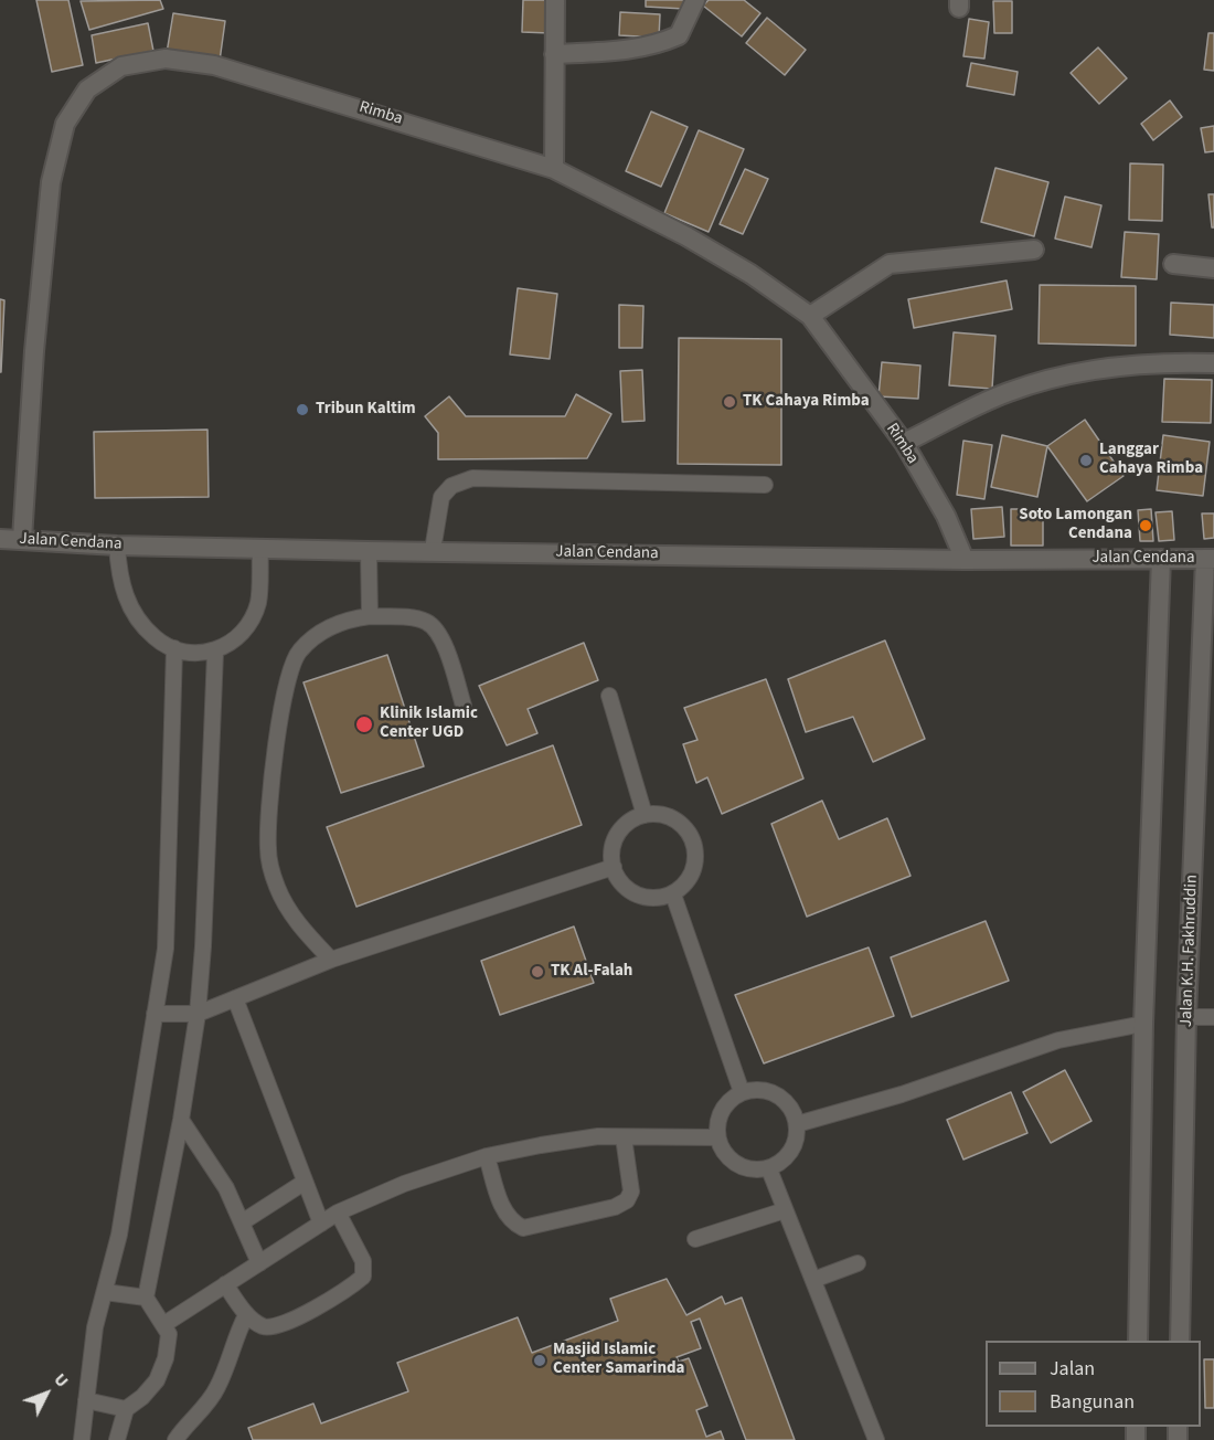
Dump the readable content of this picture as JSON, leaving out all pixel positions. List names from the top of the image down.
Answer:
{
  "streets": {
    "street": ["Rimba", "Jalan Cendana", "Jalan K.H. Fakhruddin"]
  },
  "crossings": [
    ["Rimba", "Jalan Cendana"],
    ["Jalan Cendana", "Jalan K.H. Fakhruddin"]
  ],
  "places": [
    "TK Cahaya Rimba",
    "Tribun Kaltim",
    "Langgar Cahaya Rimba",
    "Soto Lamongan Cendana",
    "Klinik Islamic Center UGD",
    "TK Al-Falah",
    "Masjid Islamic Center Samarinda"
  ],
  "legend": ["Jalan", "Bangunan"],
  "north": "top right"
}
